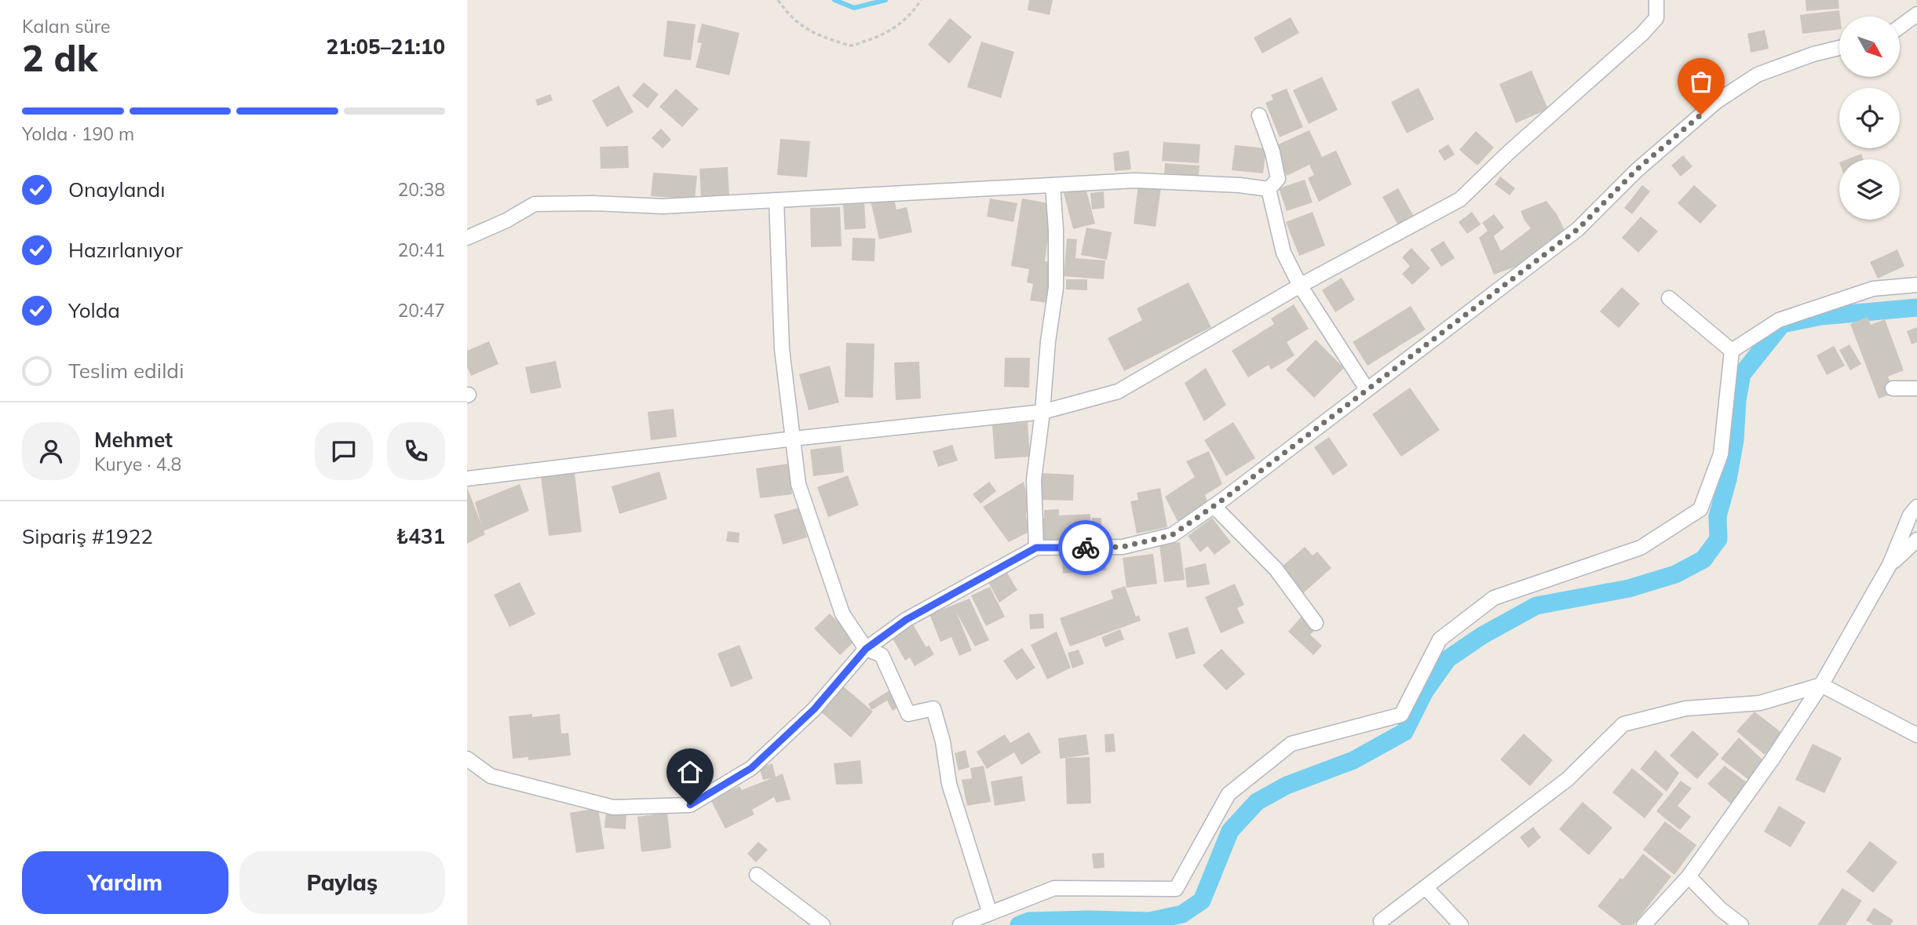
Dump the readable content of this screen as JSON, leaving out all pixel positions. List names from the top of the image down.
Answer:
{
  "north": "bottom right",
  "page": {
    "heading": ["2 dk", "Kalan süre", "21:05–21:10"],
    "panel": [
      "Mehmet",
      "Kurye · 4.8",
      "Sipariş #1922",
      "₺431"
    ],
    "bar": "Yolda · 190 m",
    "list": [
      ["Onaylandı", "20:38"],
      ["Hazırlanıyor", "20:41"],
      ["Yolda", "20:47"],
      "Teslim edildi"
    ],
    "buttons": ["Yardım", "Paylaş"]
  }
}
